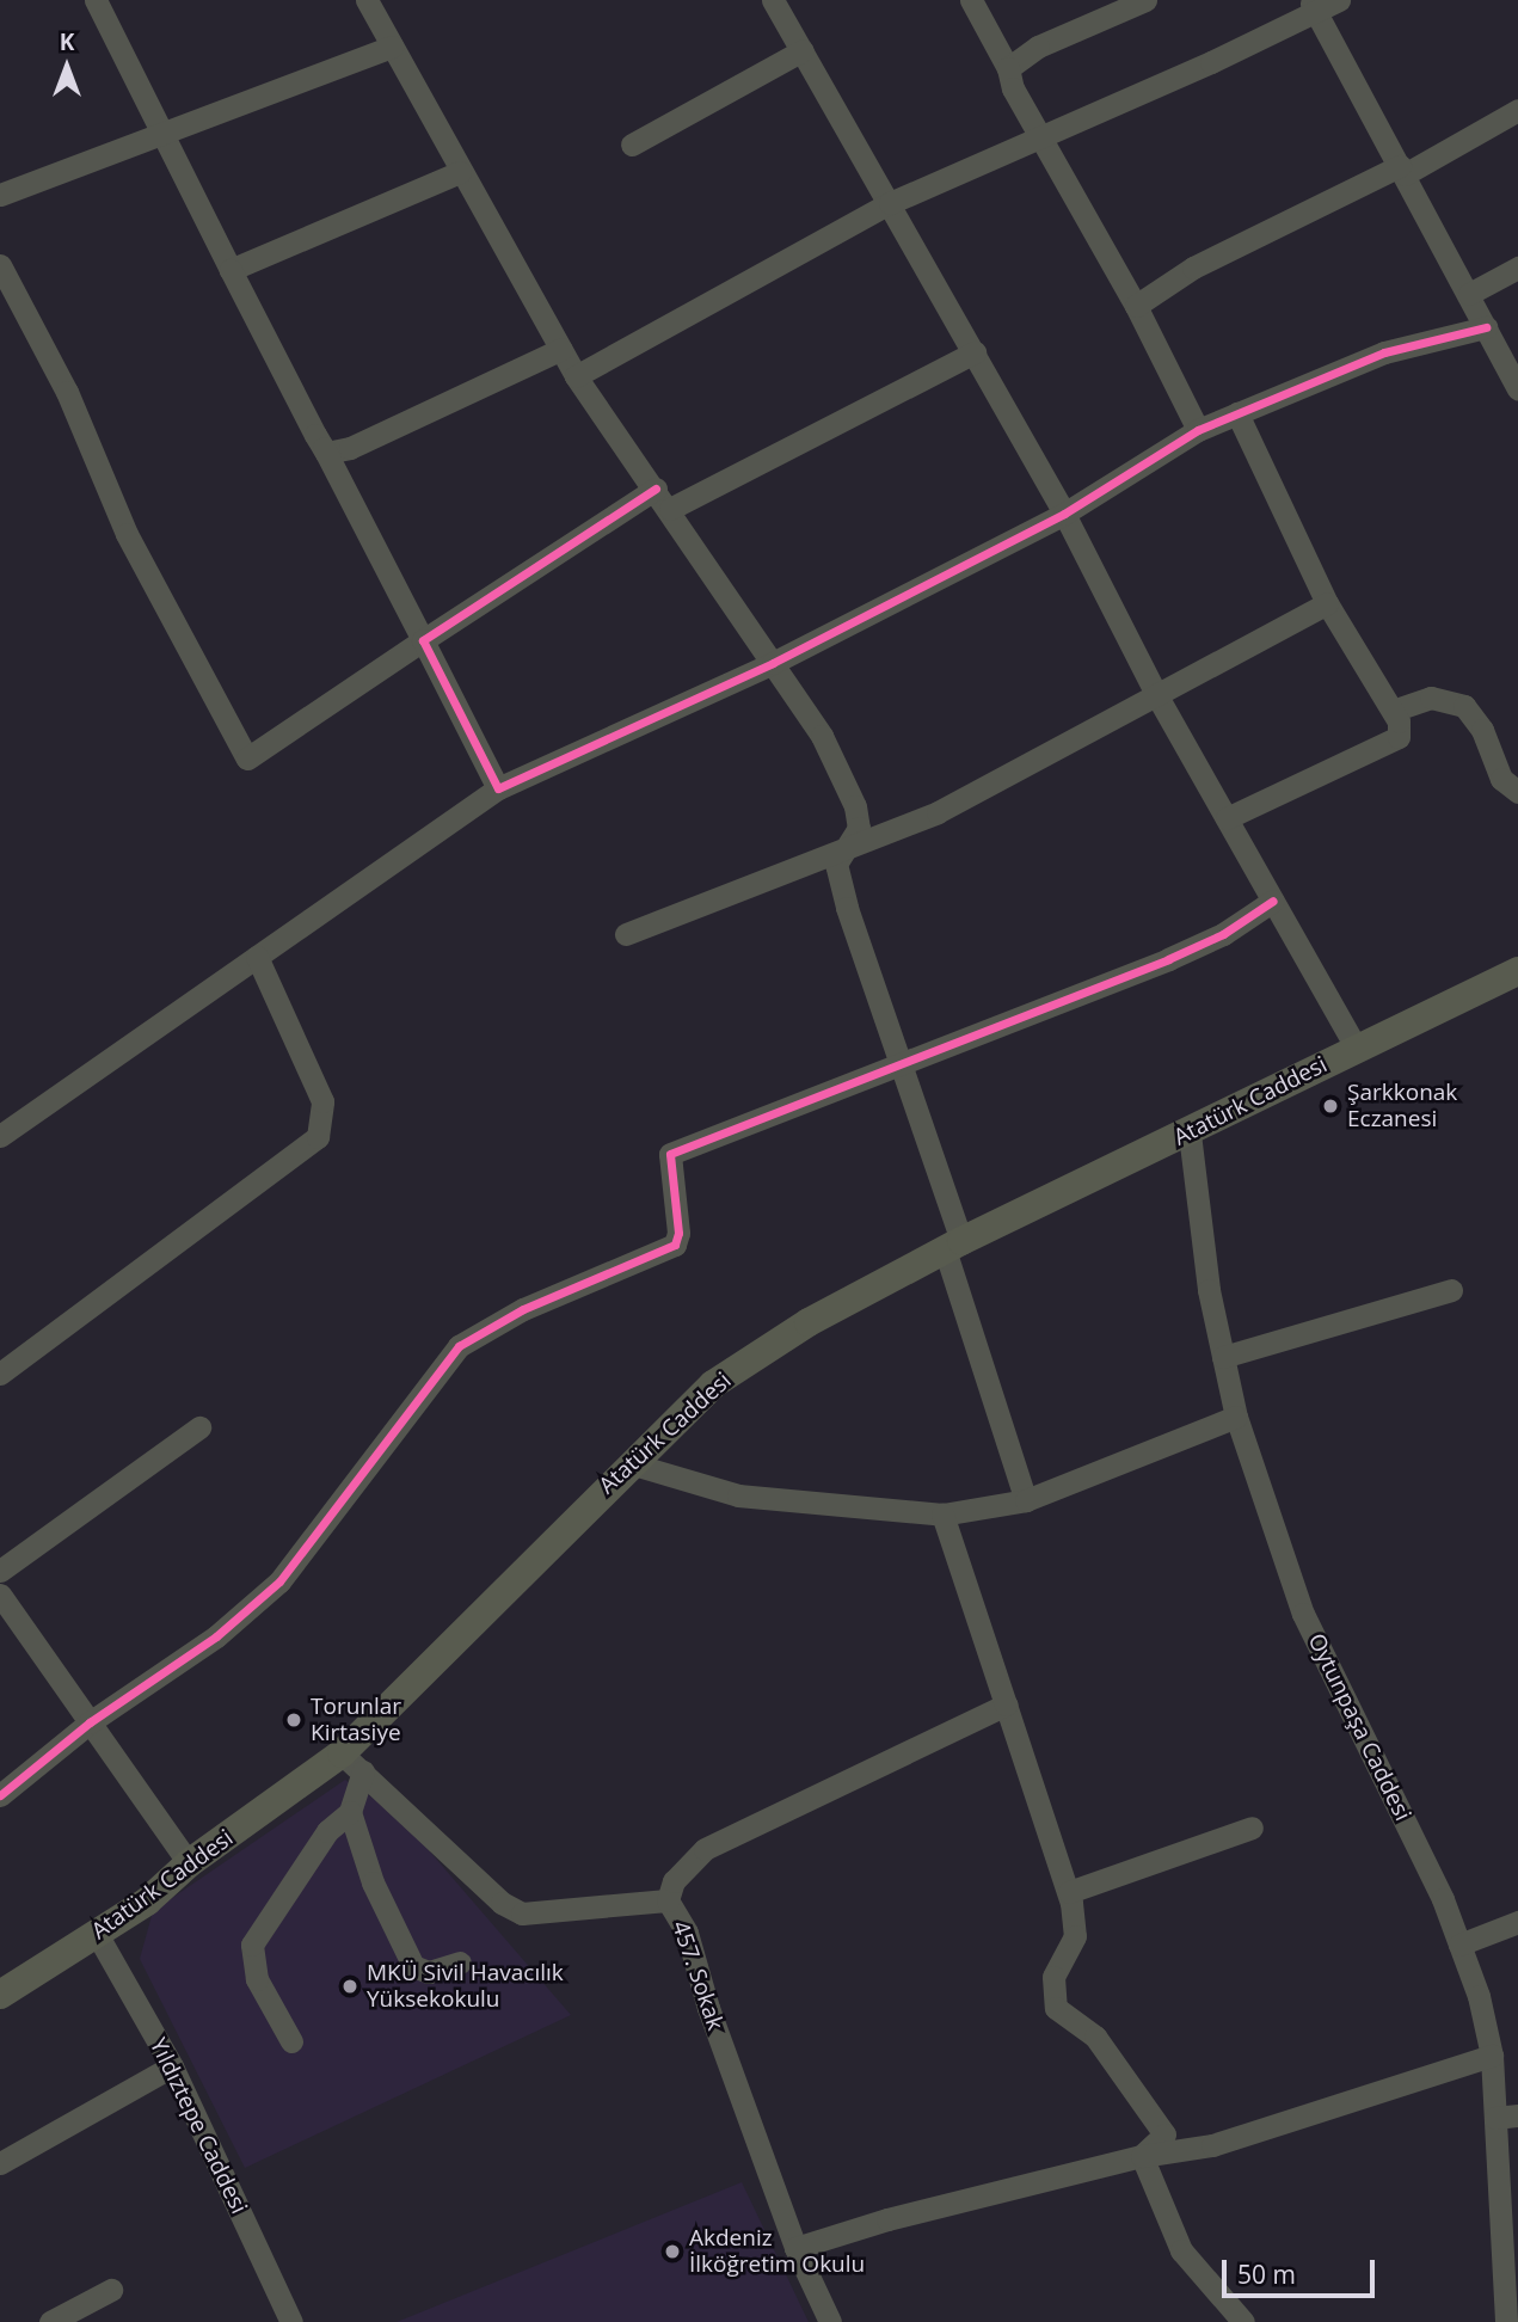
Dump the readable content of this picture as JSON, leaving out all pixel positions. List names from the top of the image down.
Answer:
{
  "streets": {
    "main road": ["Atatürk Caddesi"],
    "street": ["Oytunpaşa Caddesi", "457. Sokak", "Yıldıztepe Caddesi"]
  },
  "crossings": [
    ["Atatürk Caddesi", "Oytunpaşa Caddesi"],
    ["Atatürk Caddesi", "457. Sokak"],
    ["Atatürk Caddesi", "Yıldıztepe Caddesi"]
  ],
  "places": [
    "Şarkkonak Eczanesi",
    "Torunlar Kirtasiye",
    "MKÜ Sivil Havacılık Yüksekokulu",
    "Akdeniz İlköğretim Okulu"
  ],
  "scale_bar": "50 m",
  "north": "top"
}
